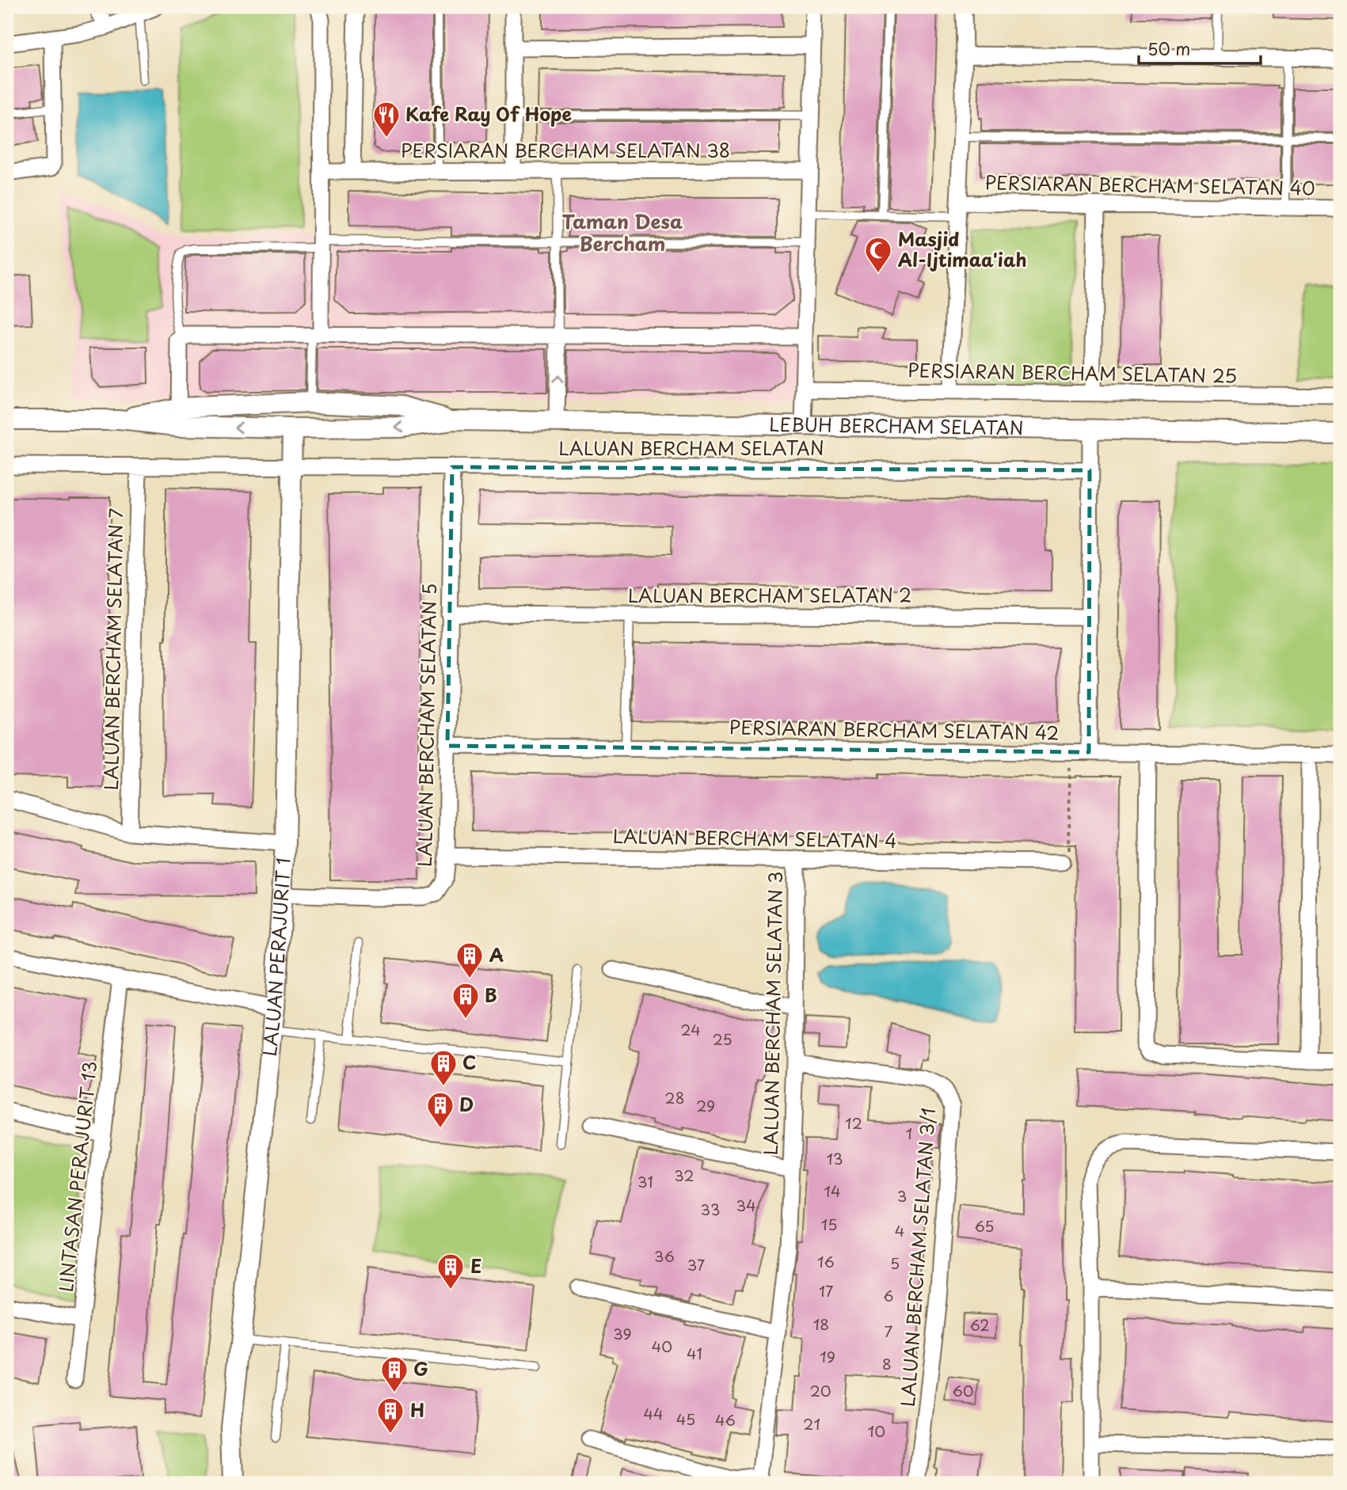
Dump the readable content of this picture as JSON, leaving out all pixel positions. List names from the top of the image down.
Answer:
{
  "streets": {
    "street": [
      "PERSIARAN BERCHAM SELATAN 38",
      "PERSIARAN BERCHAM SELATAN 40",
      "PERSIARAN BERCHAM SELATAN 25",
      "LEBUH BERCHAM SELATAN",
      "LALUAN BERCHAM SELATAN",
      "LALUAN BERCHAM SELATAN 2",
      "LALUAN BERCHAM SELATAN 7",
      "LALUAN BERCHAM SELATAN 5",
      "PERSIARAN BERCHAM SELATAN 42",
      "LALUAN BERCHAM SELATAN 4",
      "LALUAN PERAJURIT 1",
      "LALUAN BERCHAM SELATAN 3",
      "LINTASAN PERAJURIT 13",
      "LALUAN BERCHAM SELATAN 3/1"
    ]
  },
  "crossings": [
    ["LALUAN BERCHAM SELATAN", "LALUAN BERCHAM SELATAN 7"],
    ["LALUAN BERCHAM SELATAN", "LALUAN BERCHAM SELATAN 5"],
    ["LALUAN BERCHAM SELATAN", "LALUAN PERAJURIT 1"],
    ["LALUAN BERCHAM SELATAN 2", "LALUAN BERCHAM SELATAN 5"],
    ["LALUAN BERCHAM SELATAN 5", "PERSIARAN BERCHAM SELATAN 42"],
    ["LALUAN BERCHAM SELATAN 5", "LALUAN BERCHAM SELATAN 4"],
    ["LALUAN BERCHAM SELATAN 5", "LALUAN PERAJURIT 1"],
    ["LALUAN BERCHAM SELATAN 4", "LALUAN BERCHAM SELATAN 3"],
    ["LALUAN BERCHAM SELATAN 3", "LALUAN BERCHAM SELATAN 3/1"]
  ],
  "districts": ["Taman Desa Bercham"],
  "places": {
    "restaurant": ["Kafe Ray Of Hope"],
    "mosque": ["Masjid Al-Ijtimaa'iah"],
    "building": [
      "A",
      "B",
      "C",
      "D",
      "E",
      "G",
      "H"
    ]
  },
  "house_numbers": [
    "24",
    "25",
    "28",
    "29",
    "12",
    "1",
    "13",
    "32",
    "31",
    "14",
    "3",
    "34",
    "33",
    "15",
    "65",
    "4",
    "36",
    "16",
    "5",
    "37",
    "17",
    "6",
    "18",
    "62",
    "7",
    "39",
    "40",
    "41",
    "19",
    "8",
    "20",
    "60",
    "44",
    "45",
    "46",
    "21",
    "10"
  ],
  "scale_bar": "50 m"
}
